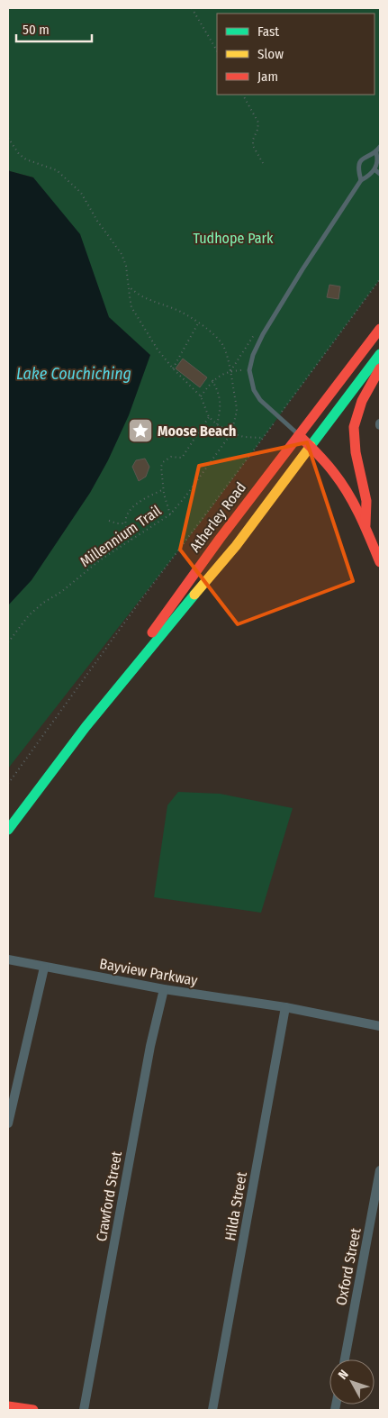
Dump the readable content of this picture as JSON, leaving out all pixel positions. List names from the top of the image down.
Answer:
{
  "streets": {
    "main road": ["Atherley Road"],
    "street": [
      "Bayview Parkway",
      "Crawford Street",
      "Hilda Street",
      "Oxford Street"
    ],
    "path": ["Millennium Trail"]
  },
  "crossings": [
    ["Bayview Parkway", "Crawford Street"],
    ["Bayview Parkway", "Hilda Street"]
  ],
  "water": ["Lake Couchiching"],
  "parks": ["Tudhope Park"],
  "places": {
    "place": ["Moose Beach"]
  },
  "legend": ["Fast", "Slow", "Jam"],
  "scale_bar": "50 m",
  "north": "top left"
}
